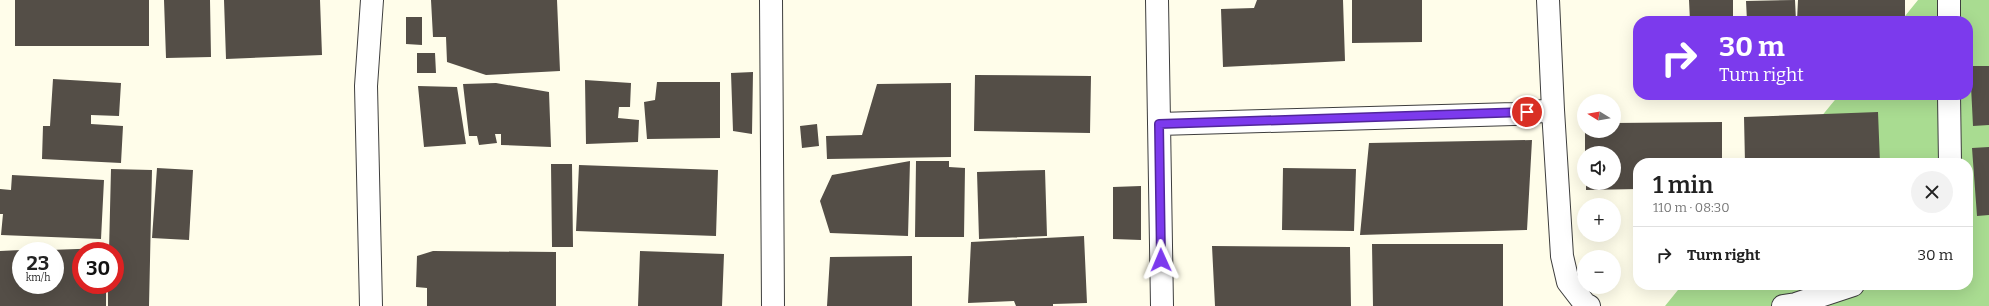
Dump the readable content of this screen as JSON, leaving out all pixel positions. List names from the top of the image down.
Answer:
{
  "north": "left",
  "page": {
    "turn": ["30 m", "Turn right"],
    "map_buttons": ["+", "−"],
    "heading": ["1 min", "110 m · 08:30"],
    "list": [
      {
        "name": "Turn right",
        "value": "30 m"
      }
    ],
    "speed": "23 km/h",
    "limit": "30"
  }
}
